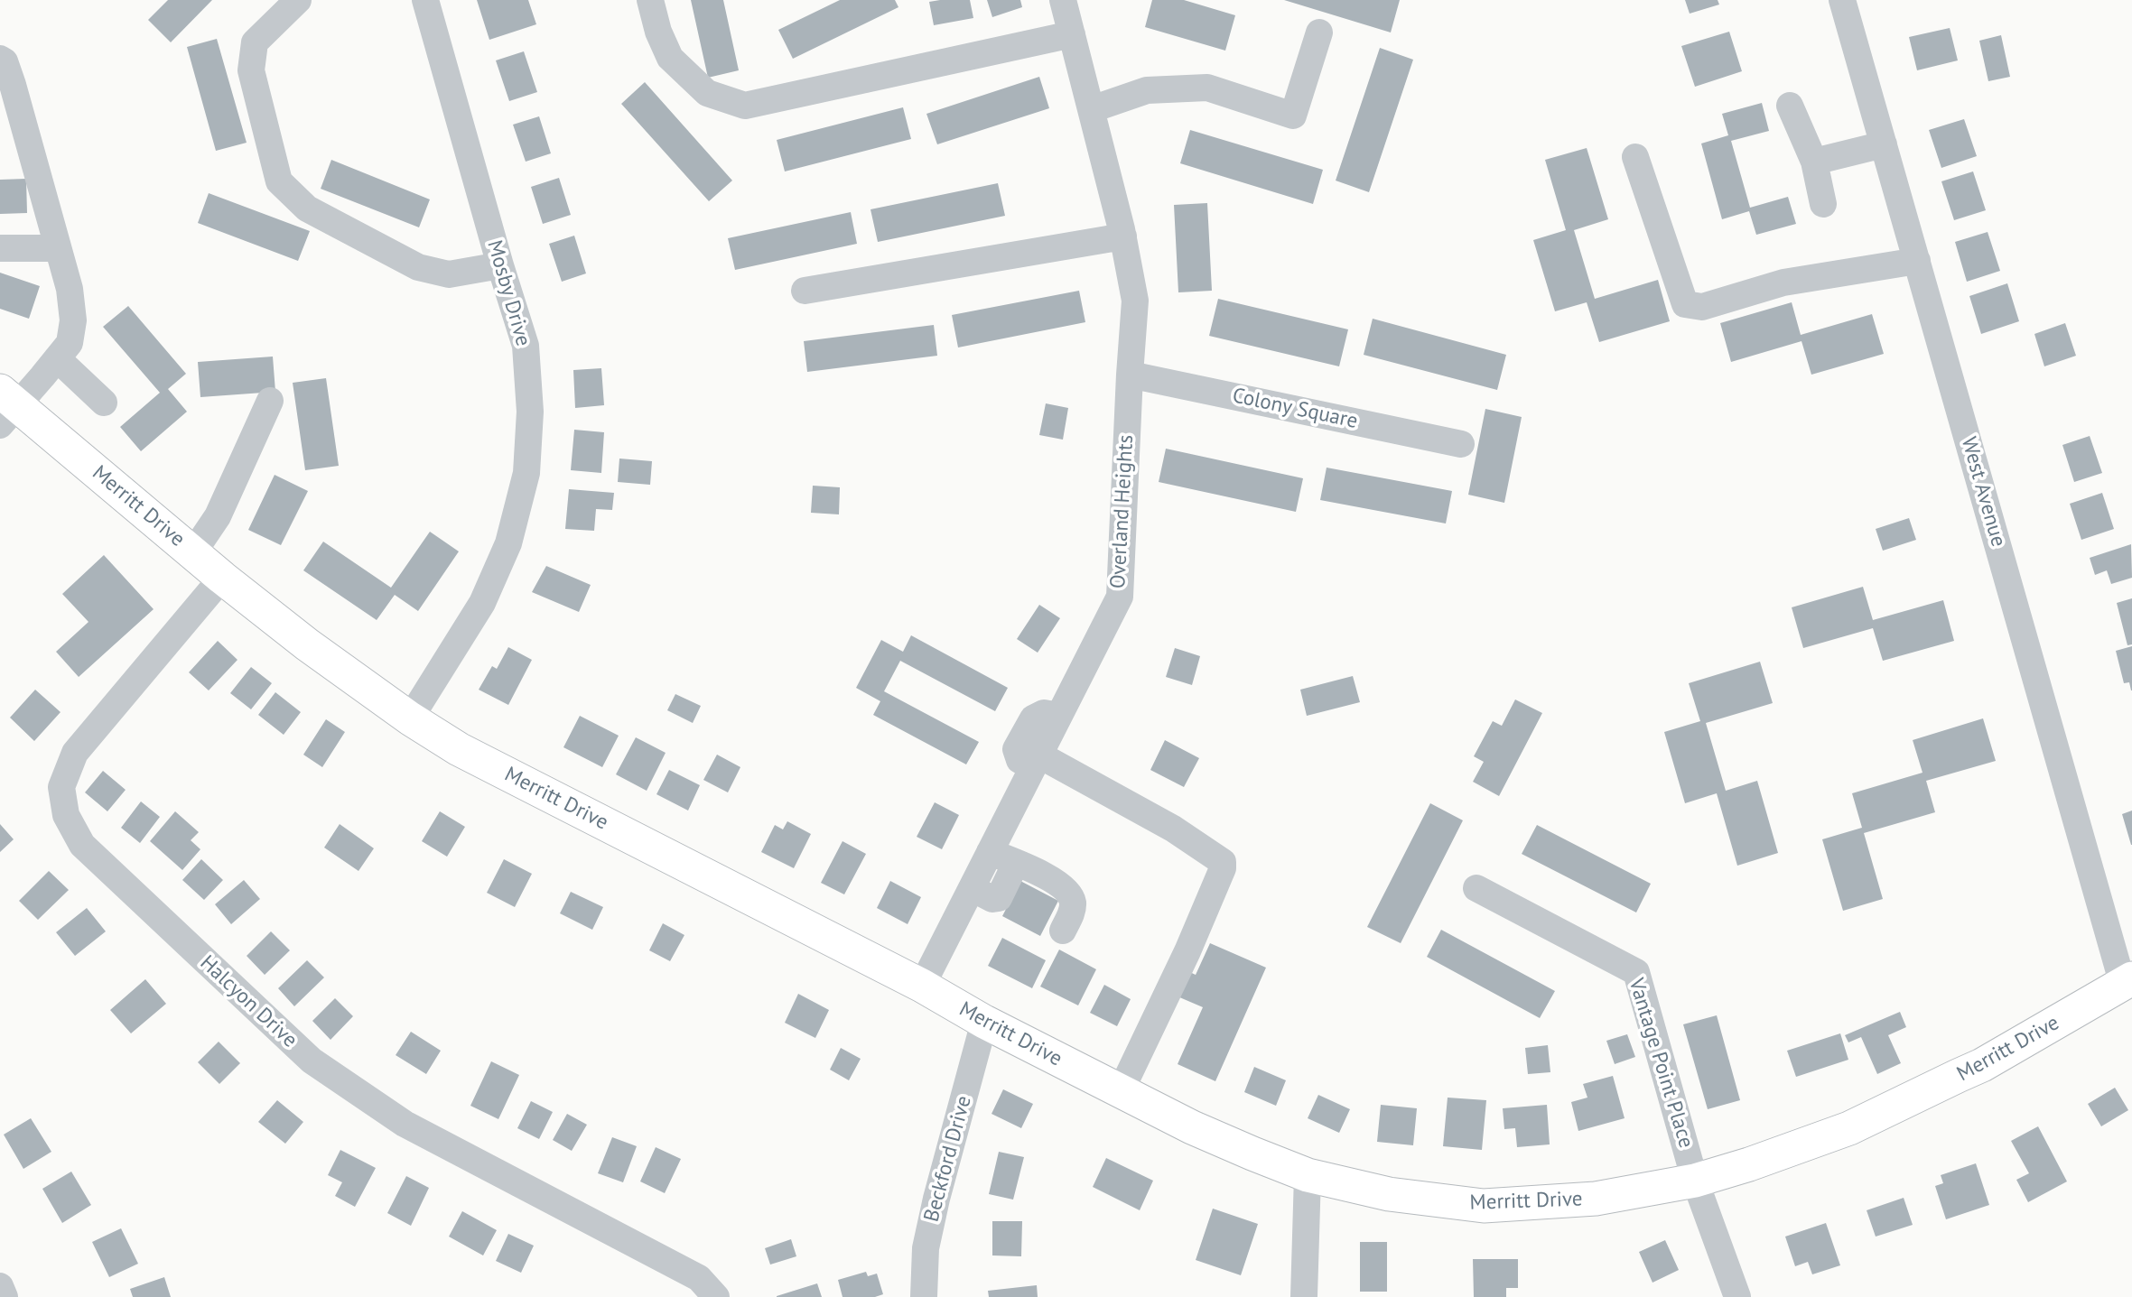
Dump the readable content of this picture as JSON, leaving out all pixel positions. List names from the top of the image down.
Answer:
{
  "streets": {
    "main road": ["Merritt Drive"],
    "street": [
      "Mosby Drive",
      "Colony Square",
      "West Avenue",
      "Overland Heights",
      "Halcyon Drive",
      "Vantage Point Place",
      "Beckford Drive"
    ]
  },
  "crossings": [
    ["Mosby Drive", "Merritt Drive"],
    ["Colony Square", "Overland Heights"],
    ["West Avenue", "Merritt Drive"],
    ["Merritt Drive", "Overland Heights"],
    ["Merritt Drive", "Halcyon Drive"],
    ["Merritt Drive", "Vantage Point Place"],
    ["Merritt Drive", "Beckford Drive"]
  ]
}
